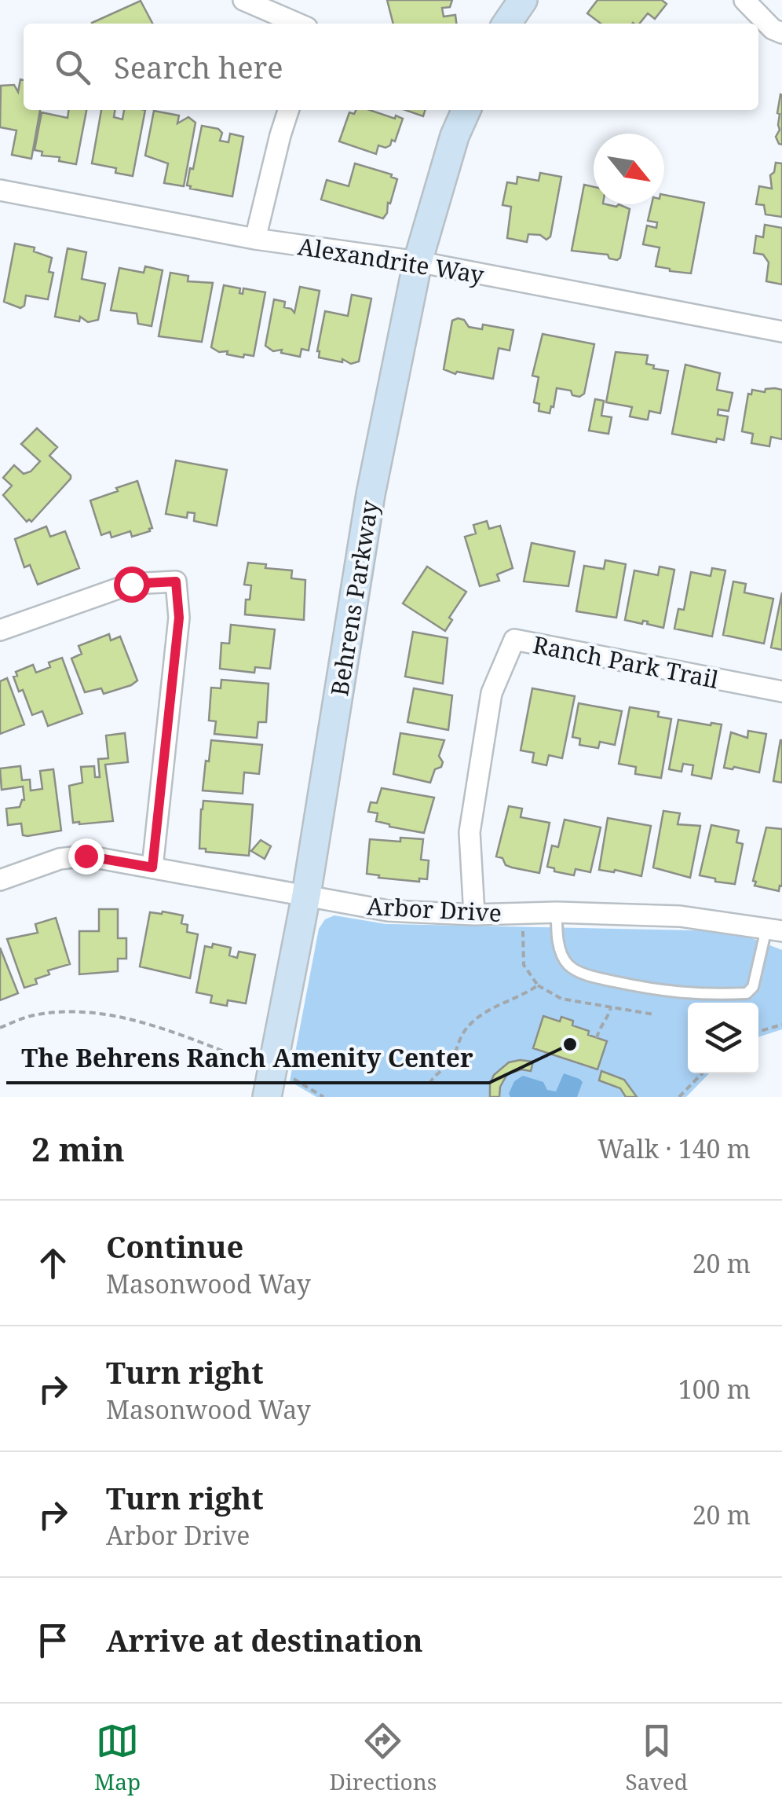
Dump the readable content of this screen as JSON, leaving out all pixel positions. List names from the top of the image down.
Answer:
{
  "streets": {
    "street": [
      "Alexandrite Way",
      "Behrens Parkway",
      "Ranch Park Trail",
      "Arbor Drive"
    ]
  },
  "crossings": [
    ["Alexandrite Way", "Behrens Parkway"],
    ["Behrens Parkway", "Arbor Drive"],
    ["Ranch Park Trail", "Arbor Drive"]
  ],
  "places": ["The Behrens Ranch Amenity Center"],
  "north": "bottom right",
  "page": {
    "search": "Search here",
    "heading": ["2 min", "Walk · 140 m"],
    "list": [
      ["Continue", "Masonwood Way", "20 m"],
      ["Turn right", "Masonwood Way", "100 m"],
      ["Turn right", "Arbor Drive", "20 m"],
      "Arrive at destination"
    ],
    "nav": ["Map", "Directions", "Saved"]
  }
}
